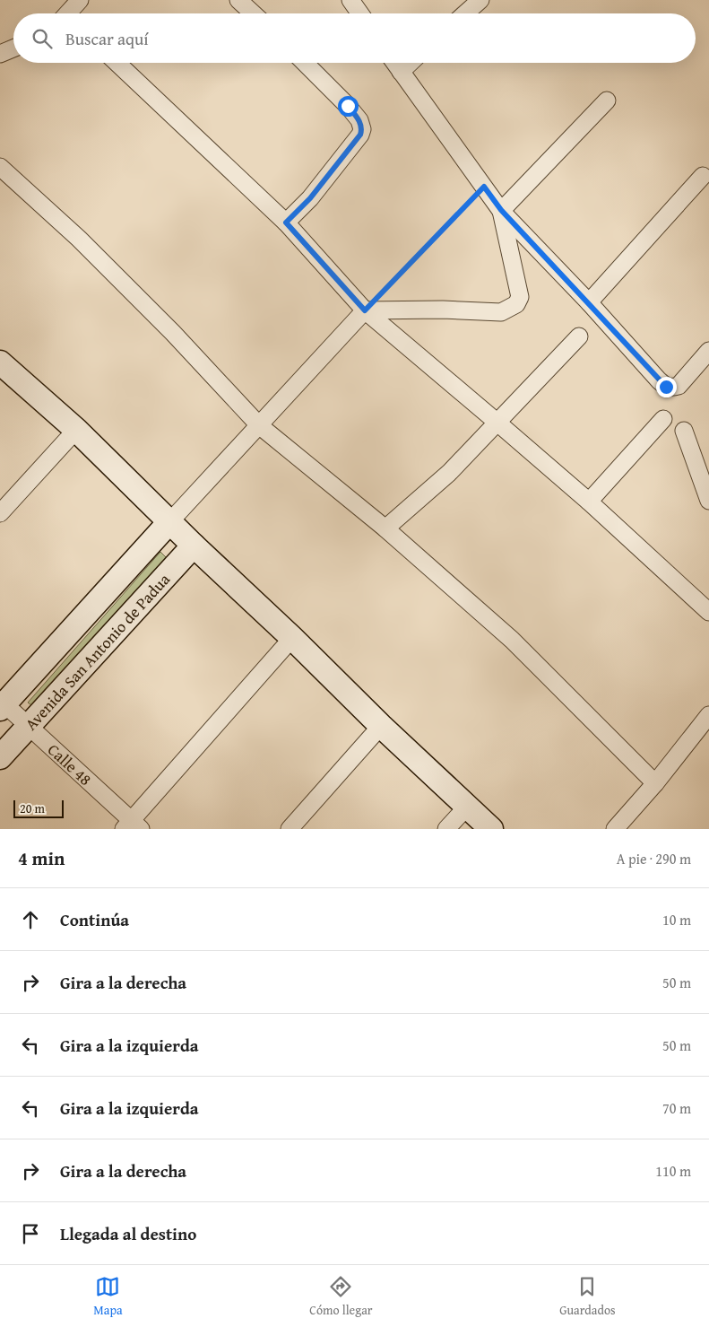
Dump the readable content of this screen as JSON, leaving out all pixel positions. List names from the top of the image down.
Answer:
{
  "streets": {
    "street": ["Avenida San Antonio de Padua", "Calle 48"]
  },
  "crossings": [
    ["Avenida San Antonio de Padua", "Calle 48"]
  ],
  "scale_bar": "20 m",
  "page": {
    "search": "Buscar aquí",
    "scale": "20 m",
    "heading": ["4 min", "A pie · 290 m"],
    "list": [
      ["Continúa", "10 m"],
      ["Gira a la derecha", "50 m"],
      ["Gira a la izquierda", "50 m"],
      ["Gira a la izquierda", "70 m"],
      ["Gira a la derecha", "110 m"],
      "Llegada al destino"
    ],
    "nav": ["Mapa", "Cómo llegar", "Guardados"]
  }
}
